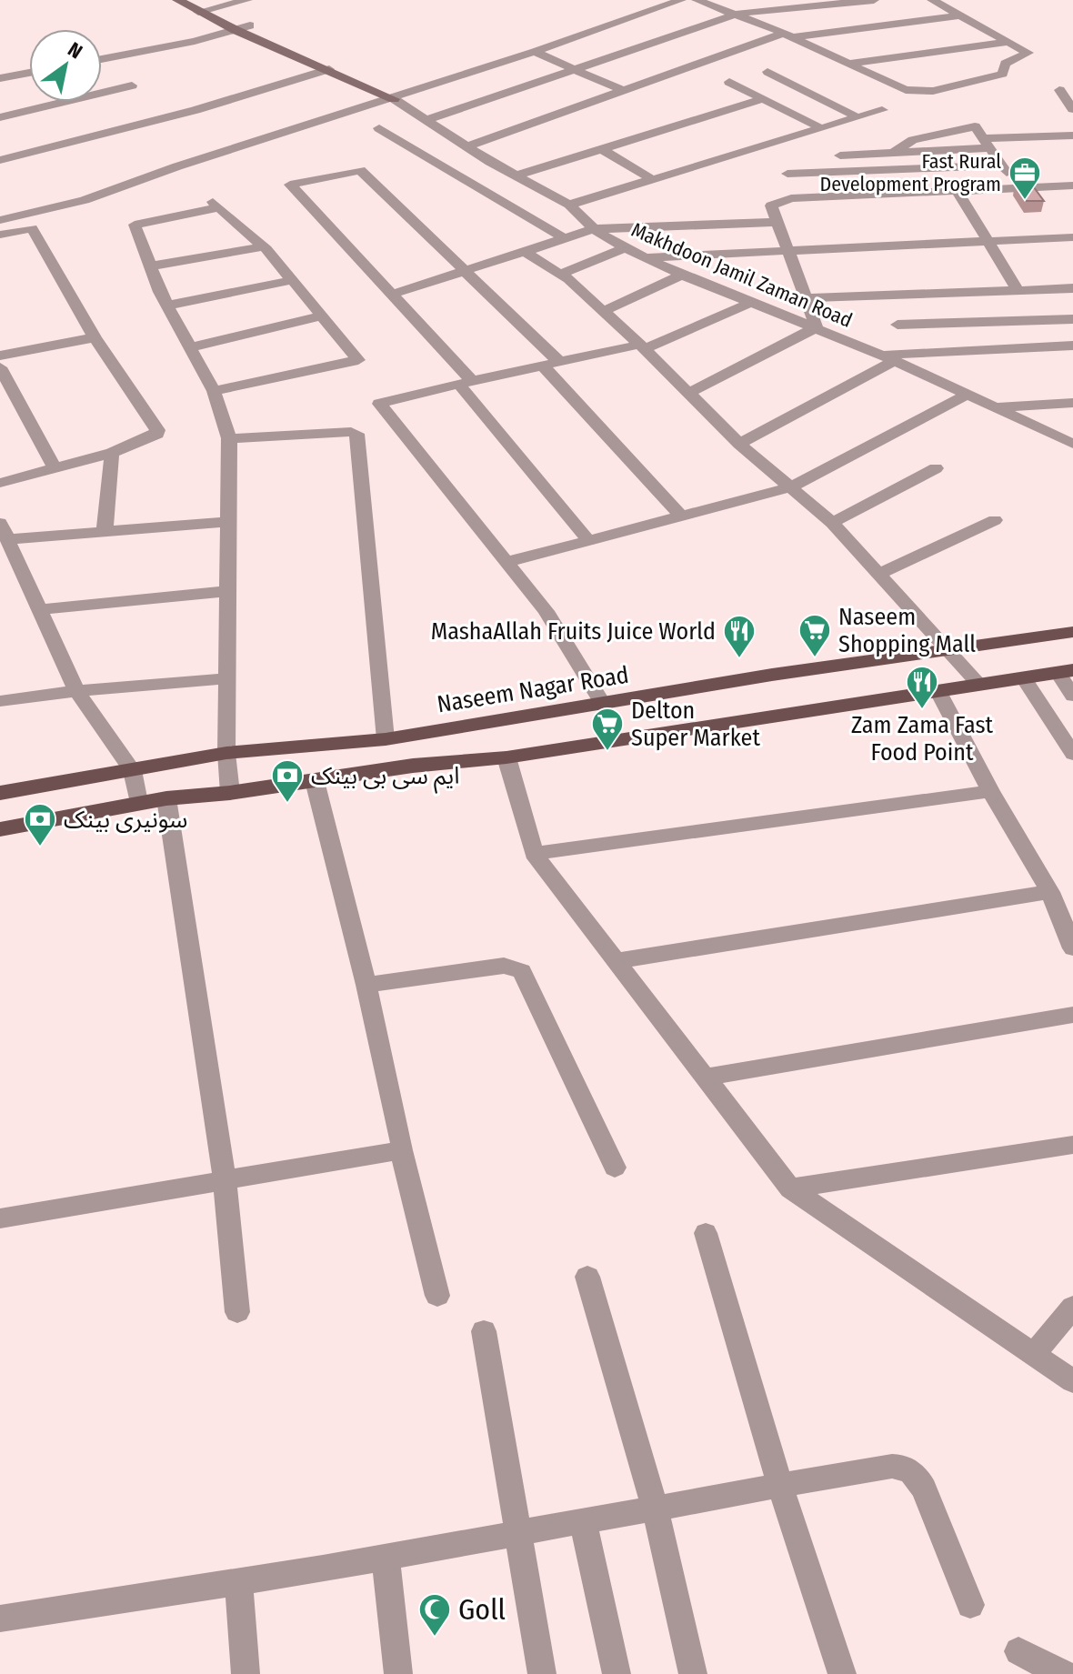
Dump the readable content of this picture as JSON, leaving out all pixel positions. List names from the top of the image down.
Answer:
{
  "streets": {
    "main road": ["Naseem Nagar Road"],
    "street": ["Makhdoon Jamil Zaman Road"]
  },
  "places": {
    "office": ["Fast Rural Development Program"],
    "supermarket": ["Naseem Shopping Mall", "Delton Super Market"],
    "restaurant": ["MashaAllah Fruits Juice World", "Zam Zama Fast Food Point"],
    "bank": ["ایم سی بی بینک", "سونیری بینک"],
    "mosque": ["Goll"]
  },
  "north": "top right"
}
